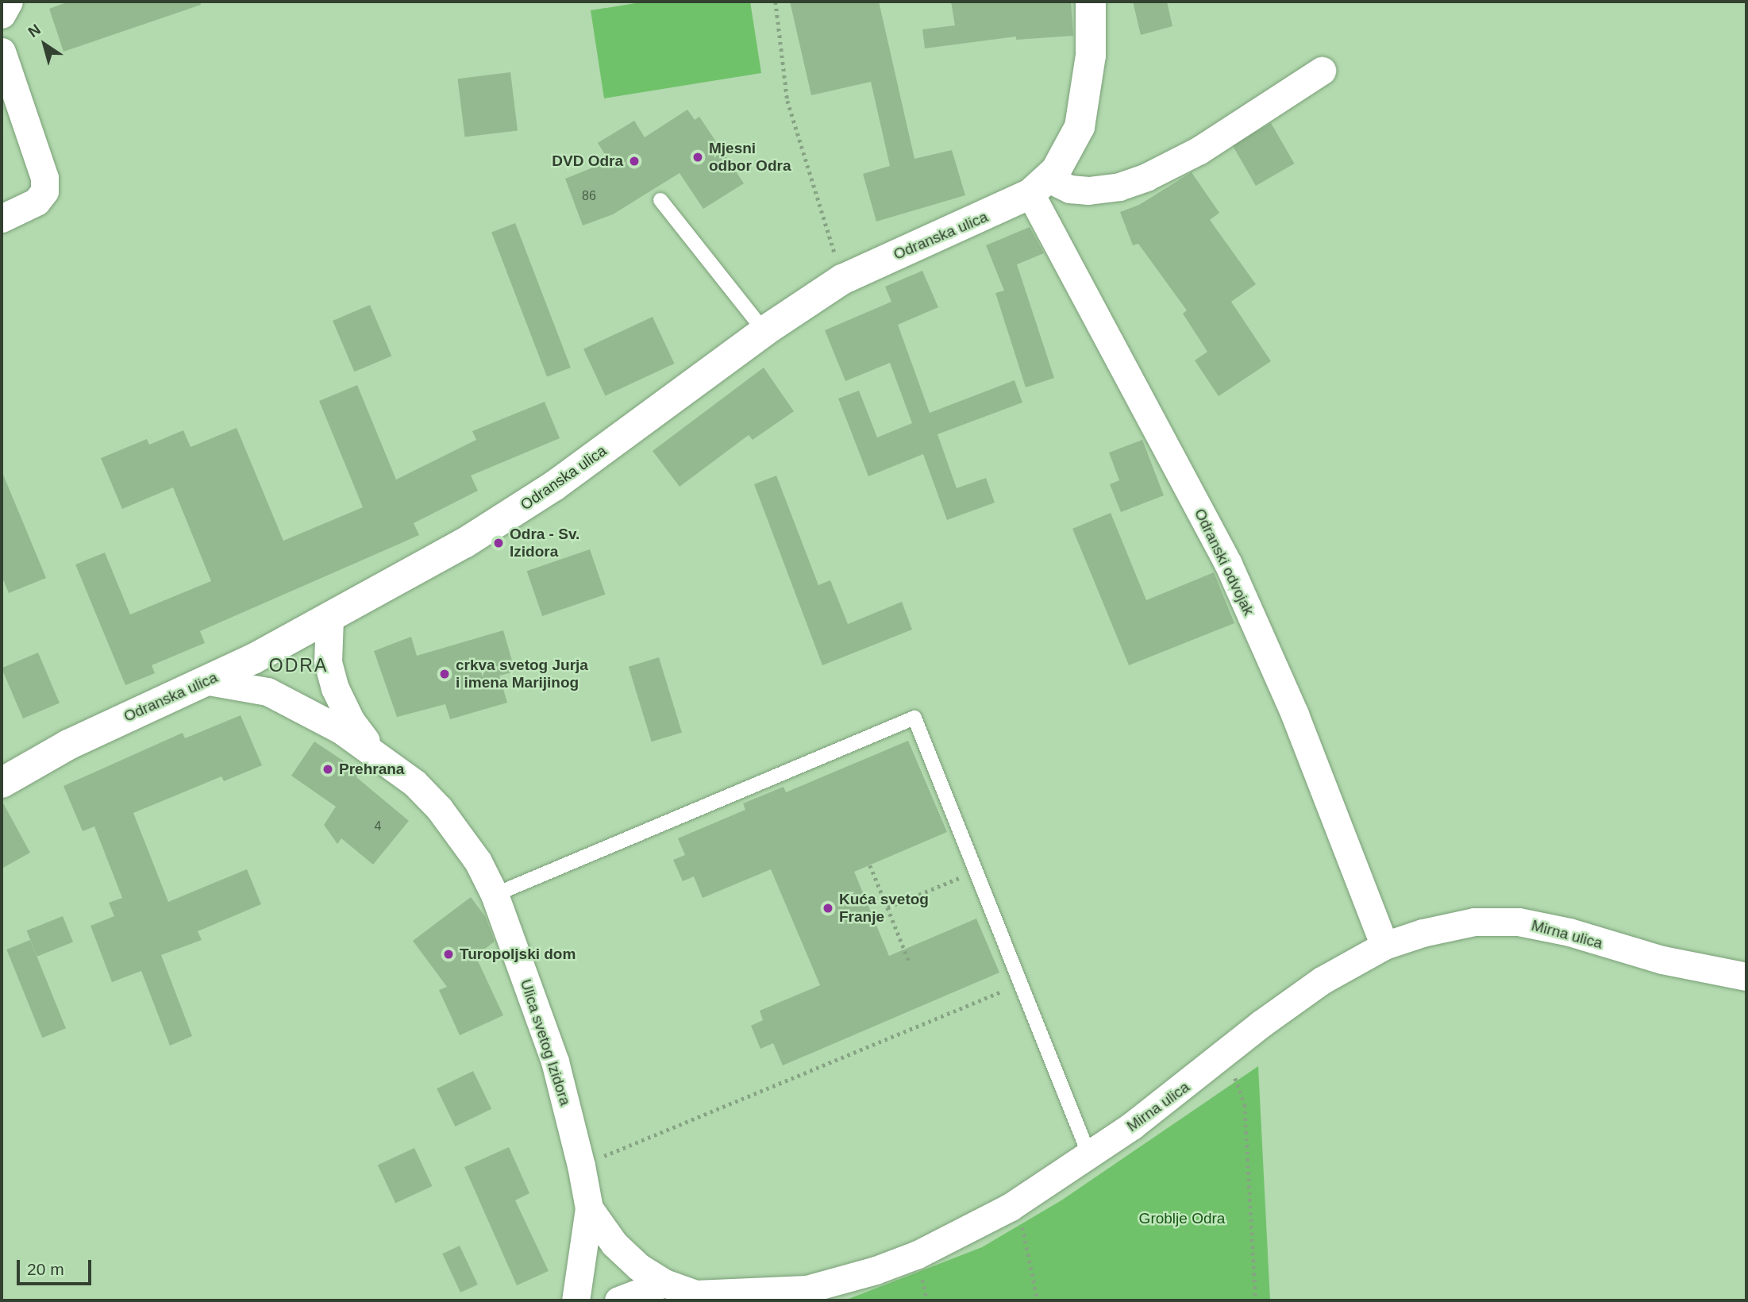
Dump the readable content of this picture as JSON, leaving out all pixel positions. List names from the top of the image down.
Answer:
{
  "streets": {
    "street": [
      "Odranska ulica",
      "Odranski odvojak",
      "Mirna ulica",
      "Ulica svetog Izidora"
    ]
  },
  "crossings": [
    ["Odranska ulica", "Odranski odvojak"],
    ["Odranska ulica", "Ulica svetog Izidora"],
    ["Odranski odvojak", "Mirna ulica"],
    ["Mirna ulica", "Ulica svetog Izidora"]
  ],
  "districts": ["ODRA"],
  "parks": ["Groblje Odra"],
  "places": [
    "Mjesni odbor Odra",
    "DVD Odra",
    "Odra - Sv. Izidora",
    "crkva svetog Jurja i imena Marijinog",
    "Prehrana",
    "Kuća svetog Franje",
    "Turopoljski dom"
  ],
  "house_numbers": ["86", "4"],
  "scale_bar": "20 m",
  "north": "top left"
}
